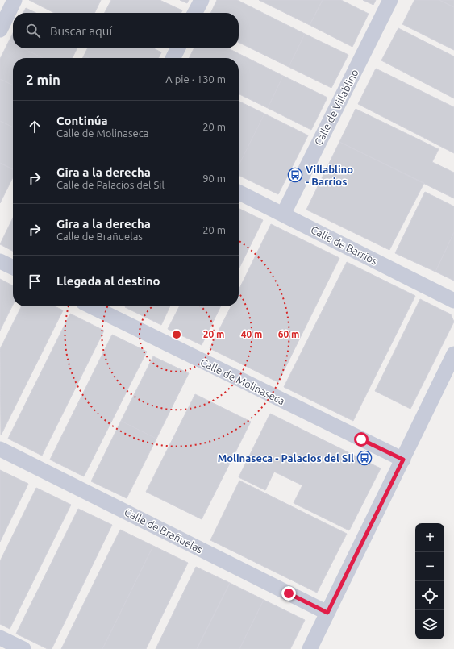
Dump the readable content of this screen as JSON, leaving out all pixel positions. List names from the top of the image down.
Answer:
{
  "streets": {
    "street": [
      "Calle de Villablino",
      "Calle de Barrios",
      "Calle de Molinaseca",
      "Calle de Brañuelas"
    ]
  },
  "crossings": [
    ["Calle de Villablino", "Calle de Barrios"]
  ],
  "places": {
    "bus stop": ["Villablino - Barrios", "Molinaseca - Palacios del Sil"]
  },
  "page": {
    "search": "Buscar aquí",
    "heading": ["2 min", "A pie · 130 m"],
    "list": [
      ["Continúa", "Calle de Molinaseca", "20 m"],
      ["Gira a la derecha", "Calle de Palacios del Sil", "90 m"],
      ["Gira a la derecha", "Calle de Brañuelas", "20 m"],
      "Llegada al destino"
    ],
    "map_buttons": ["+", "−"]
  },
  "rings": ["20 m", "40 m", "60 m"]
}
